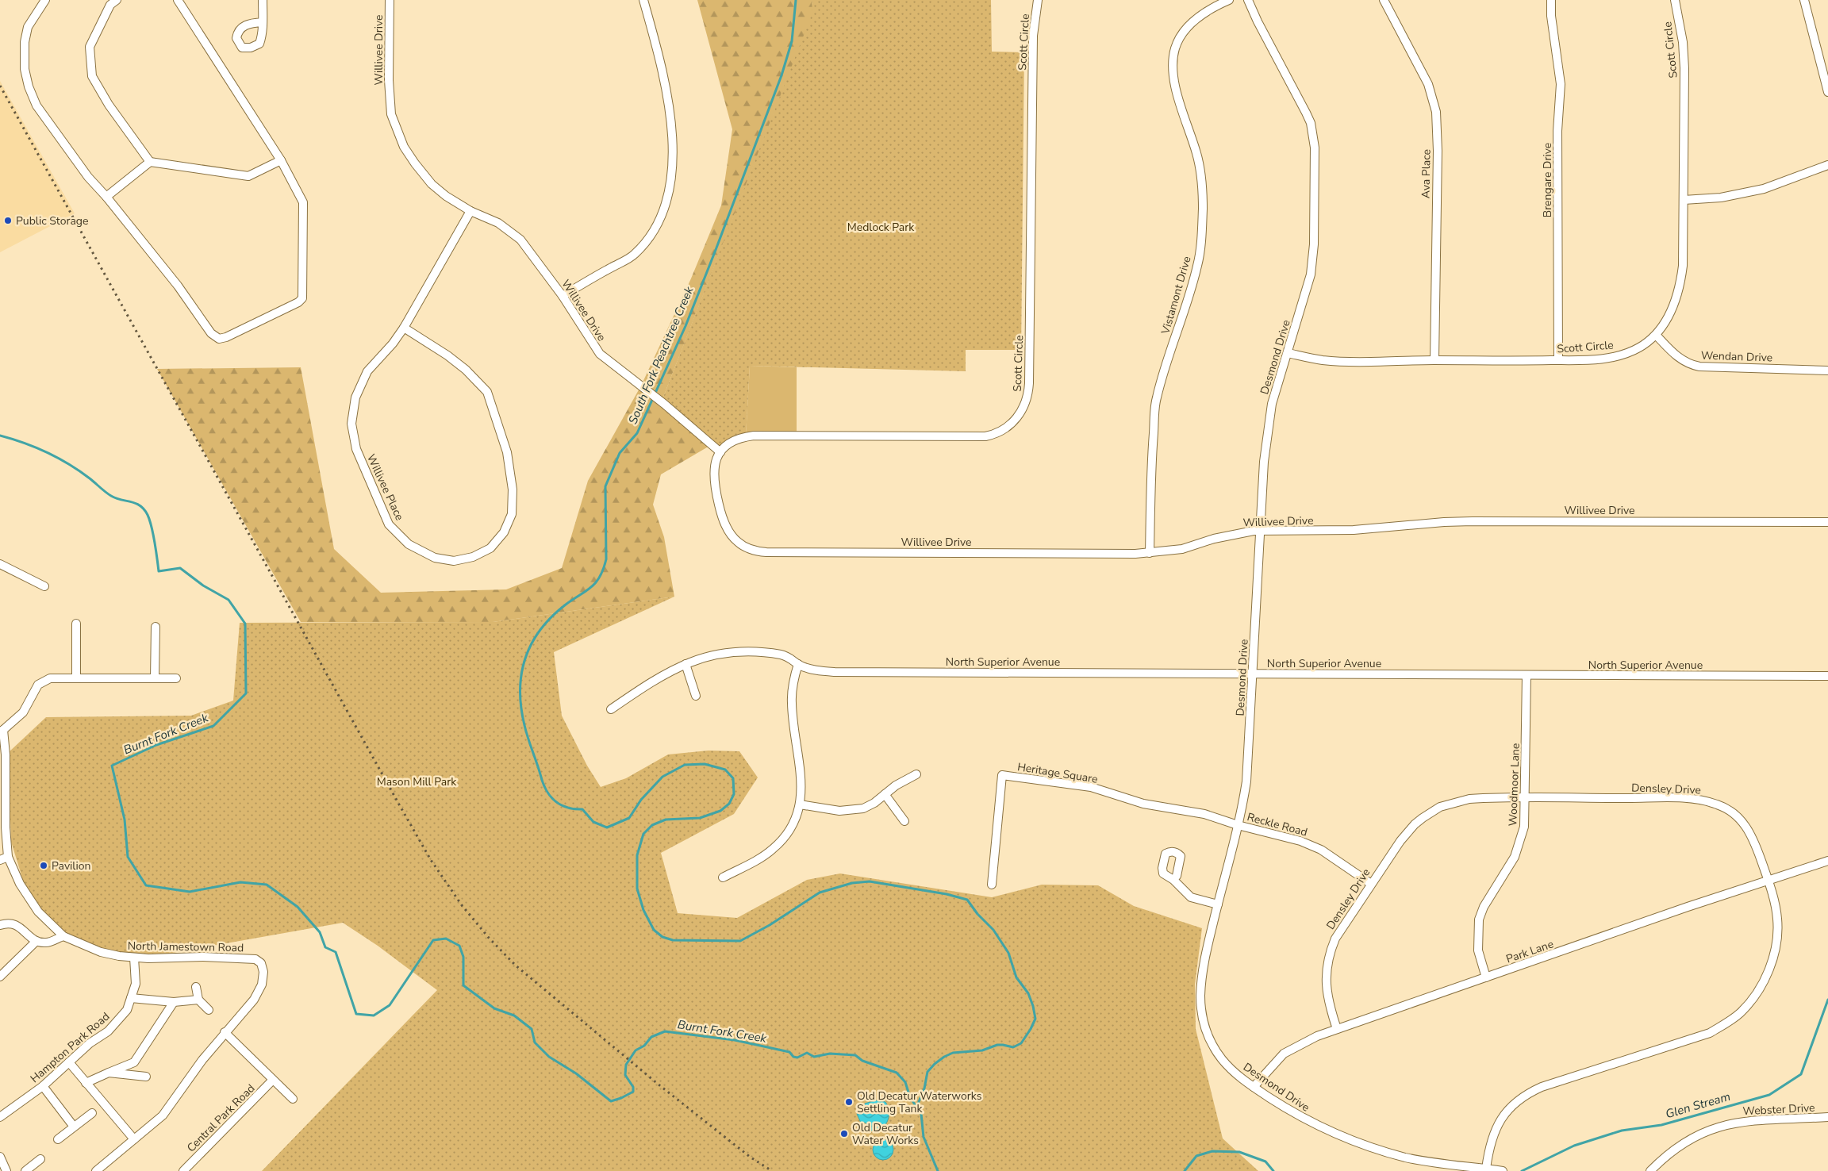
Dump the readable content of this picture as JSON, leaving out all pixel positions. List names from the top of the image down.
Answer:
{
  "streets": {
    "street": [
      "Scott Circle",
      "Willivee Drive",
      "Ava Place",
      "Brengare Drive",
      "Vistamont Drive",
      "Wendan Drive",
      "Desmond Drive",
      "Willivee Place",
      "North Superior Avenue",
      "Heritage Square",
      "Woodmoor Lane",
      "Densley Drive",
      "Reckle Road",
      "North Jamestown Road",
      "Park Lane",
      "Hampton Park Road",
      "Webster Drive",
      "Central Park Road"
    ]
  },
  "crossings": [
    ["Scott Circle", "Willivee Drive"],
    ["Scott Circle", "Ava Place"],
    ["Scott Circle", "Brengare Drive"],
    ["Scott Circle", "Wendan Drive"],
    ["Scott Circle", "Desmond Drive"],
    ["Willivee Drive", "Vistamont Drive"],
    ["Willivee Drive", "Desmond Drive"],
    ["Willivee Drive", "Willivee Place"],
    ["Desmond Drive", "North Superior Avenue"],
    ["Desmond Drive", "Heritage Square"],
    ["Desmond Drive", "Densley Drive"],
    ["Desmond Drive", "Reckle Road"],
    ["Desmond Drive", "Park Lane"],
    ["North Superior Avenue", "Woodmoor Lane"],
    ["Heritage Square", "Reckle Road"],
    ["Woodmoor Lane", "Densley Drive"],
    ["Woodmoor Lane", "Park Lane"],
    ["Densley Drive", "Reckle Road"],
    ["Densley Drive", "Park Lane"],
    ["North Jamestown Road", "Hampton Park Road"]
  ],
  "water": ["South Fork Peachtree Creek", "Burnt Fork Creek", "Glen Stream"],
  "parks": ["Medlock Park", "Mason Mill Park"],
  "places": [
    "Public Storage",
    "Pavilion",
    "Old Decatur Waterworks Settling Tank",
    "Old Decatur Water Works"
  ]
}
